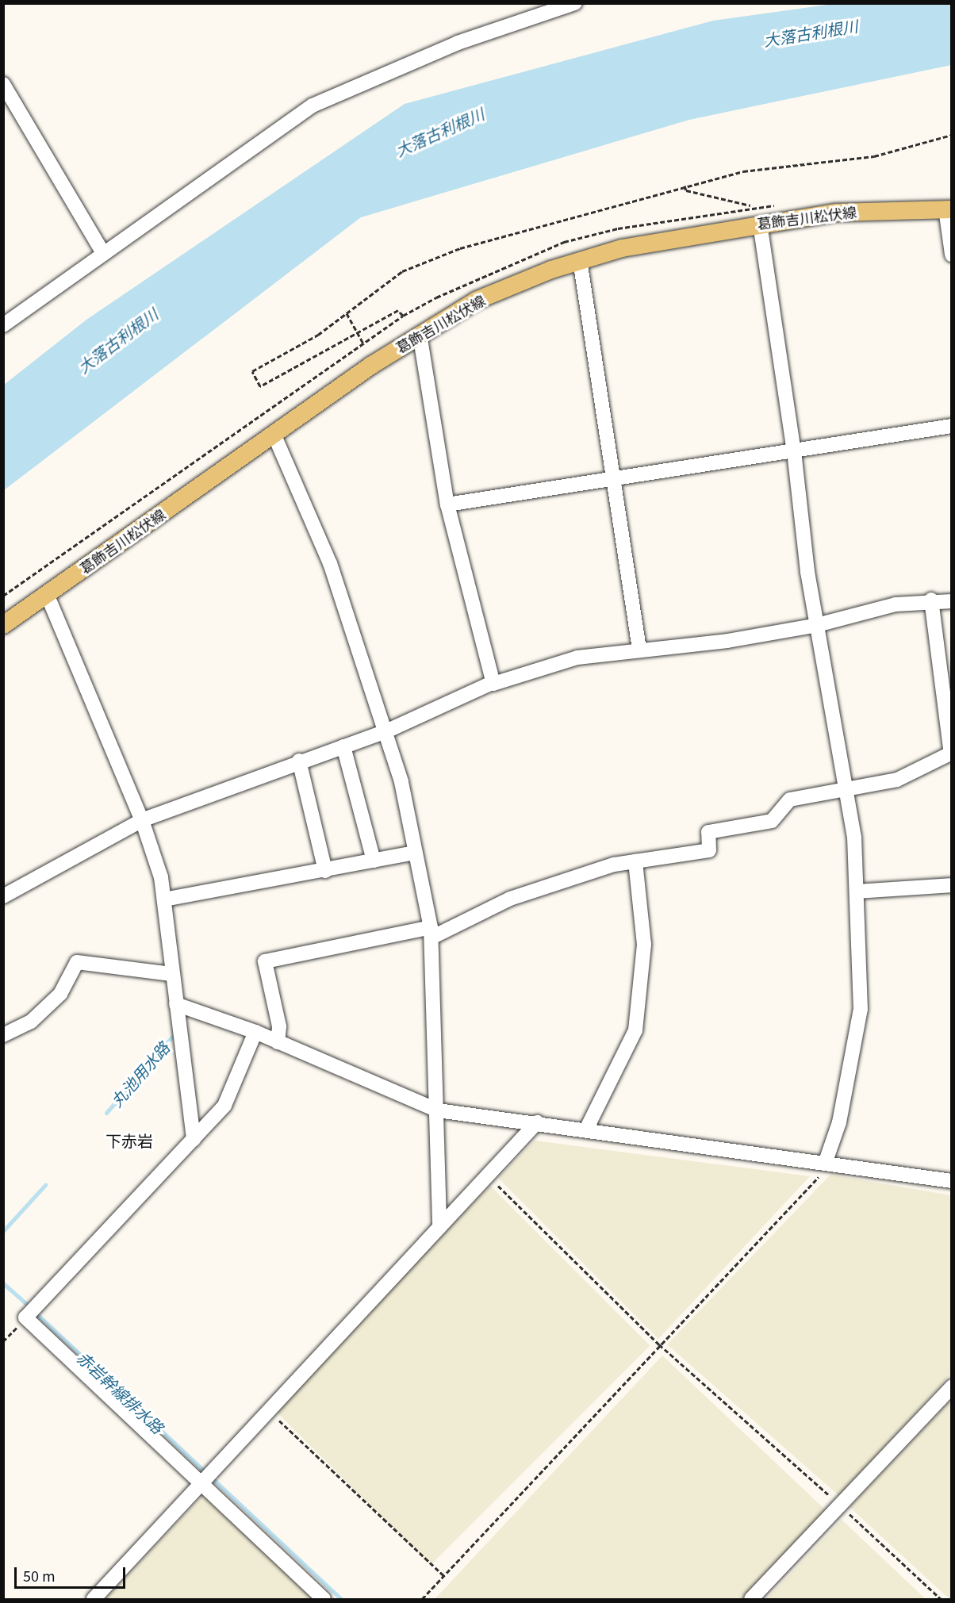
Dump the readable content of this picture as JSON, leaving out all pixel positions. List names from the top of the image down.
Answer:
{
  "streets": {
    "main road": ["葛飾吉川松伏線"]
  },
  "districts": ["下赤岩"],
  "water": ["大落古利根川", "丸池用水路", "赤岩幹線排水路"],
  "scale_bar": "50 m"
}
